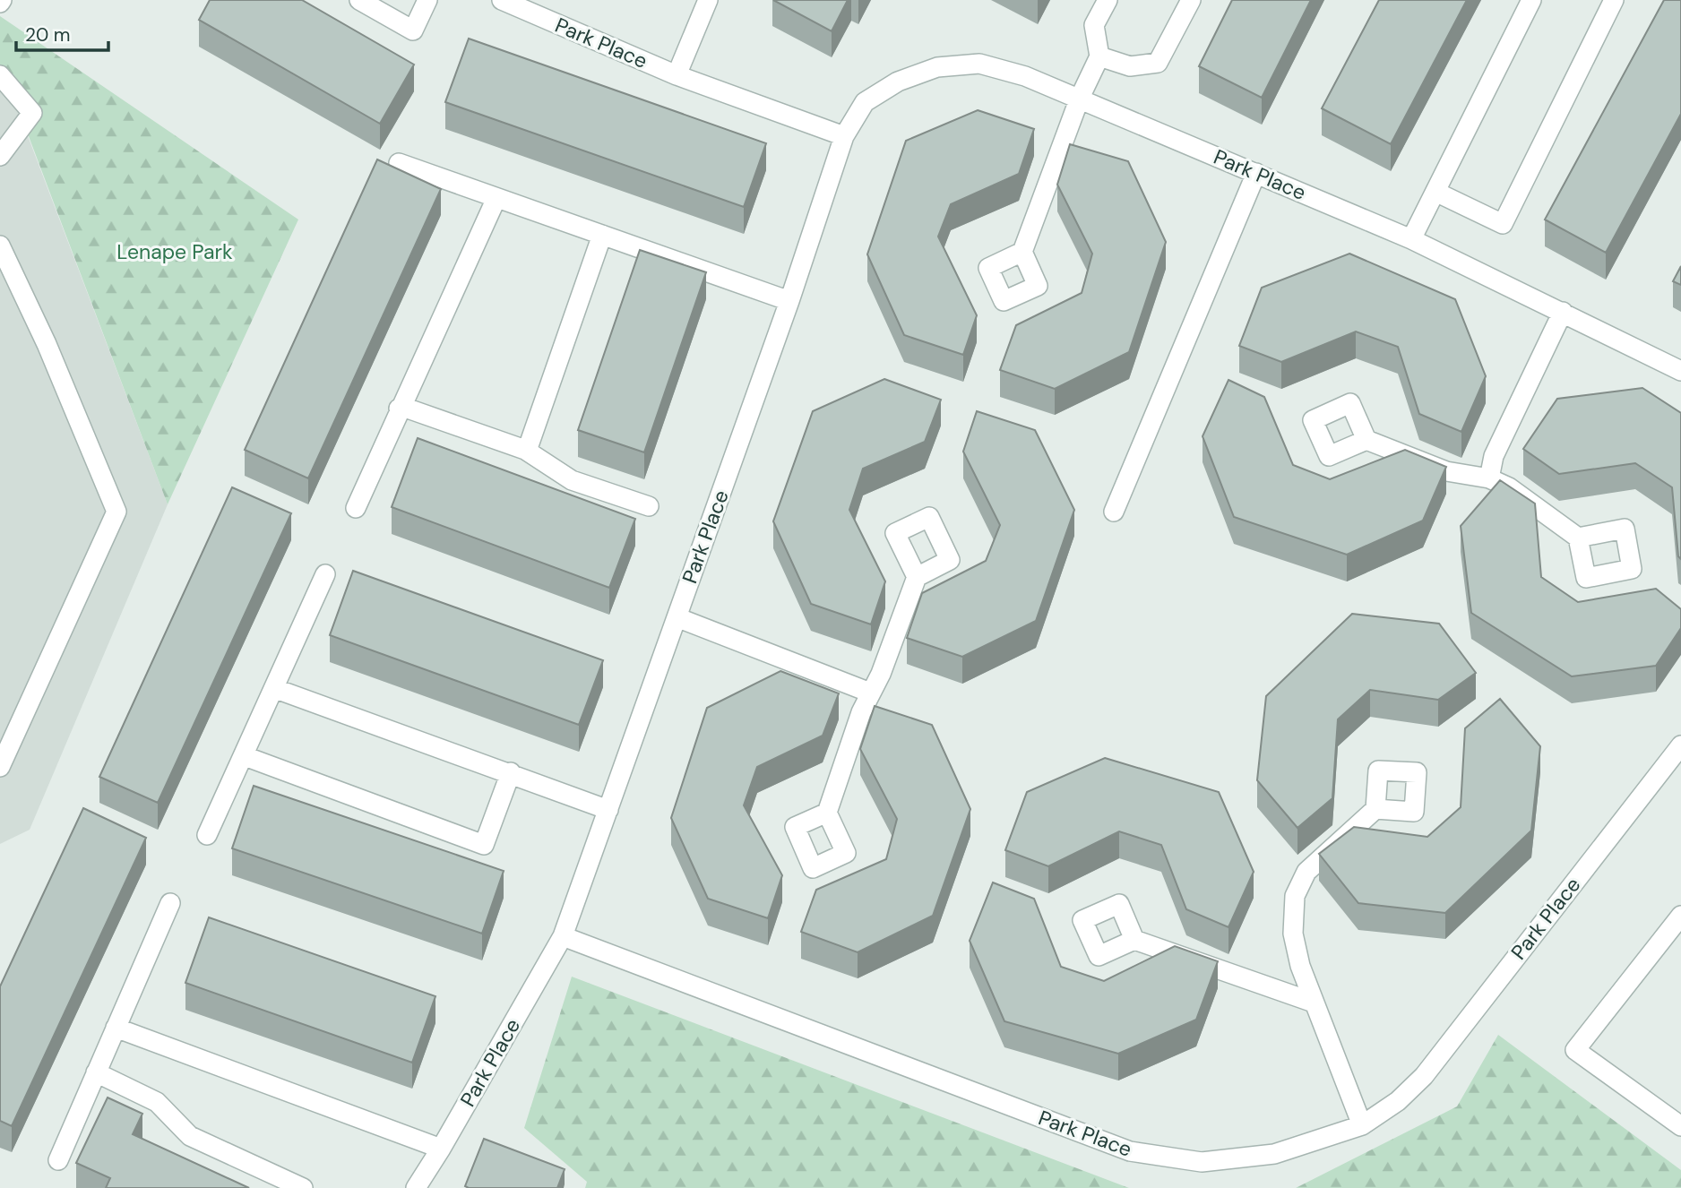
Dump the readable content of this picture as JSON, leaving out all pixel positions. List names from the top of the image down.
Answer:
{
  "streets": {
    "street": ["Park Place"]
  },
  "parks": ["Lenape Park"],
  "scale_bar": "20 m"
}
